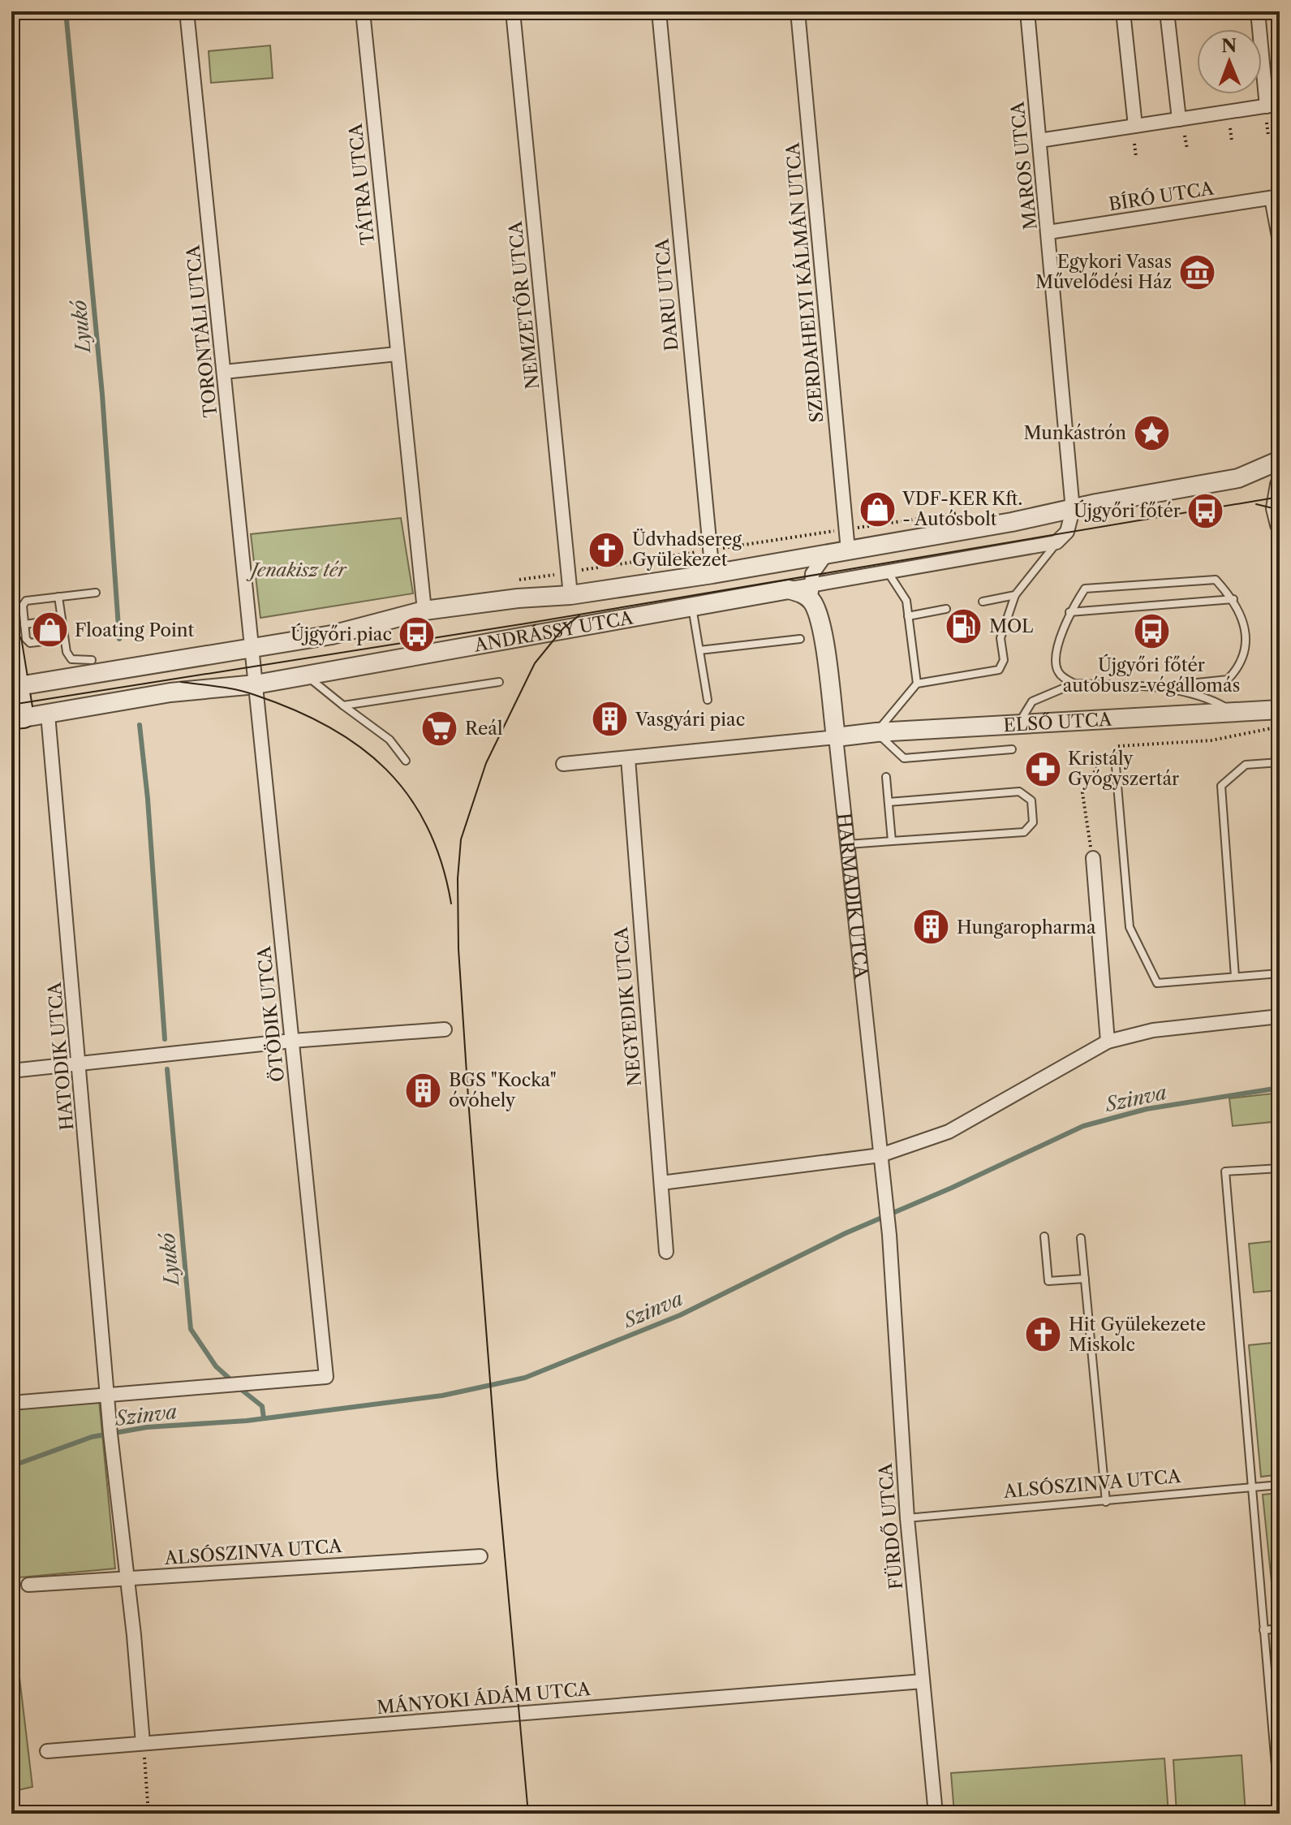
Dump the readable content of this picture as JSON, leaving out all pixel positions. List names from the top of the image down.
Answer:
{
  "streets": {
    "street": [
      "MAROS UTCA",
      "TÁTRA UTCA",
      "BÍRÓ UTCA",
      "SZERDAHELYI KÁLMÁN UTCA",
      "DARU UTCA",
      "NEMZETŐR UTCA",
      "TORONTÁLI UTCA",
      "ANDRÁSSY UTCA",
      "ELSŐ UTCA",
      "HARMADIK UTCA",
      "NEGYEDIK UTCA",
      "ÖTÖDIK UTCA",
      "HATODIK UTCA",
      "ALSÓSZINVA UTCA",
      "FÜRDŐ UTCA",
      "MÁNYOKI ÁDÁM UTCA"
    ]
  },
  "crossings": [
    ["MAROS UTCA", "BÍRÓ UTCA"],
    ["MAROS UTCA", "ANDRÁSSY UTCA"],
    ["TÁTRA UTCA", "ANDRÁSSY UTCA"],
    ["SZERDAHELYI KÁLMÁN UTCA", "ANDRÁSSY UTCA"],
    ["DARU UTCA", "ANDRÁSSY UTCA"],
    ["NEMZETŐR UTCA", "ANDRÁSSY UTCA"],
    ["TORONTÁLI UTCA", "ANDRÁSSY UTCA"],
    ["TORONTÁLI UTCA", "ÖTÖDIK UTCA"],
    ["ANDRÁSSY UTCA", "HARMADIK UTCA"],
    ["ANDRÁSSY UTCA", "ÖTÖDIK UTCA"],
    ["ANDRÁSSY UTCA", "HATODIK UTCA"],
    ["ELSŐ UTCA", "HARMADIK UTCA"],
    ["HARMADIK UTCA", "FÜRDŐ UTCA"],
    ["ÖTÖDIK UTCA", "HATODIK UTCA"],
    ["HATODIK UTCA", "ALSÓSZINVA UTCA"],
    ["HATODIK UTCA", "MÁNYOKI ÁDÁM UTCA"],
    ["ALSÓSZINVA UTCA", "FÜRDŐ UTCA"],
    ["FÜRDŐ UTCA", "MÁNYOKI ÁDÁM UTCA"]
  ],
  "water": ["Lyukó", "Szinva"],
  "parks": ["Jenakisz tér"],
  "places": {
    "museum": ["Egykori Vasas Művelődési Ház"],
    "place": ["Munkástrón"],
    "shop": ["VDF-KER Kft. - Autósbolt", "Floating Point"],
    "bus stop": ["Újgyőri főtér", "Újgyőri főtér autóbusz-végállomás", "Újgyőri piac"],
    "church": ["Üdvhadsereg Gyülekezet", "Hit Gyülekezete Miskolc"],
    "fuel station": ["MOL"],
    "building": ["Vasgyári piac", "Hungaropharma", "BGS \"Kocka\" óvóhely"],
    "supermarket": ["Reál"],
    "pharmacy": ["Kristály Gyógyszertár"]
  },
  "north": "top"
}
